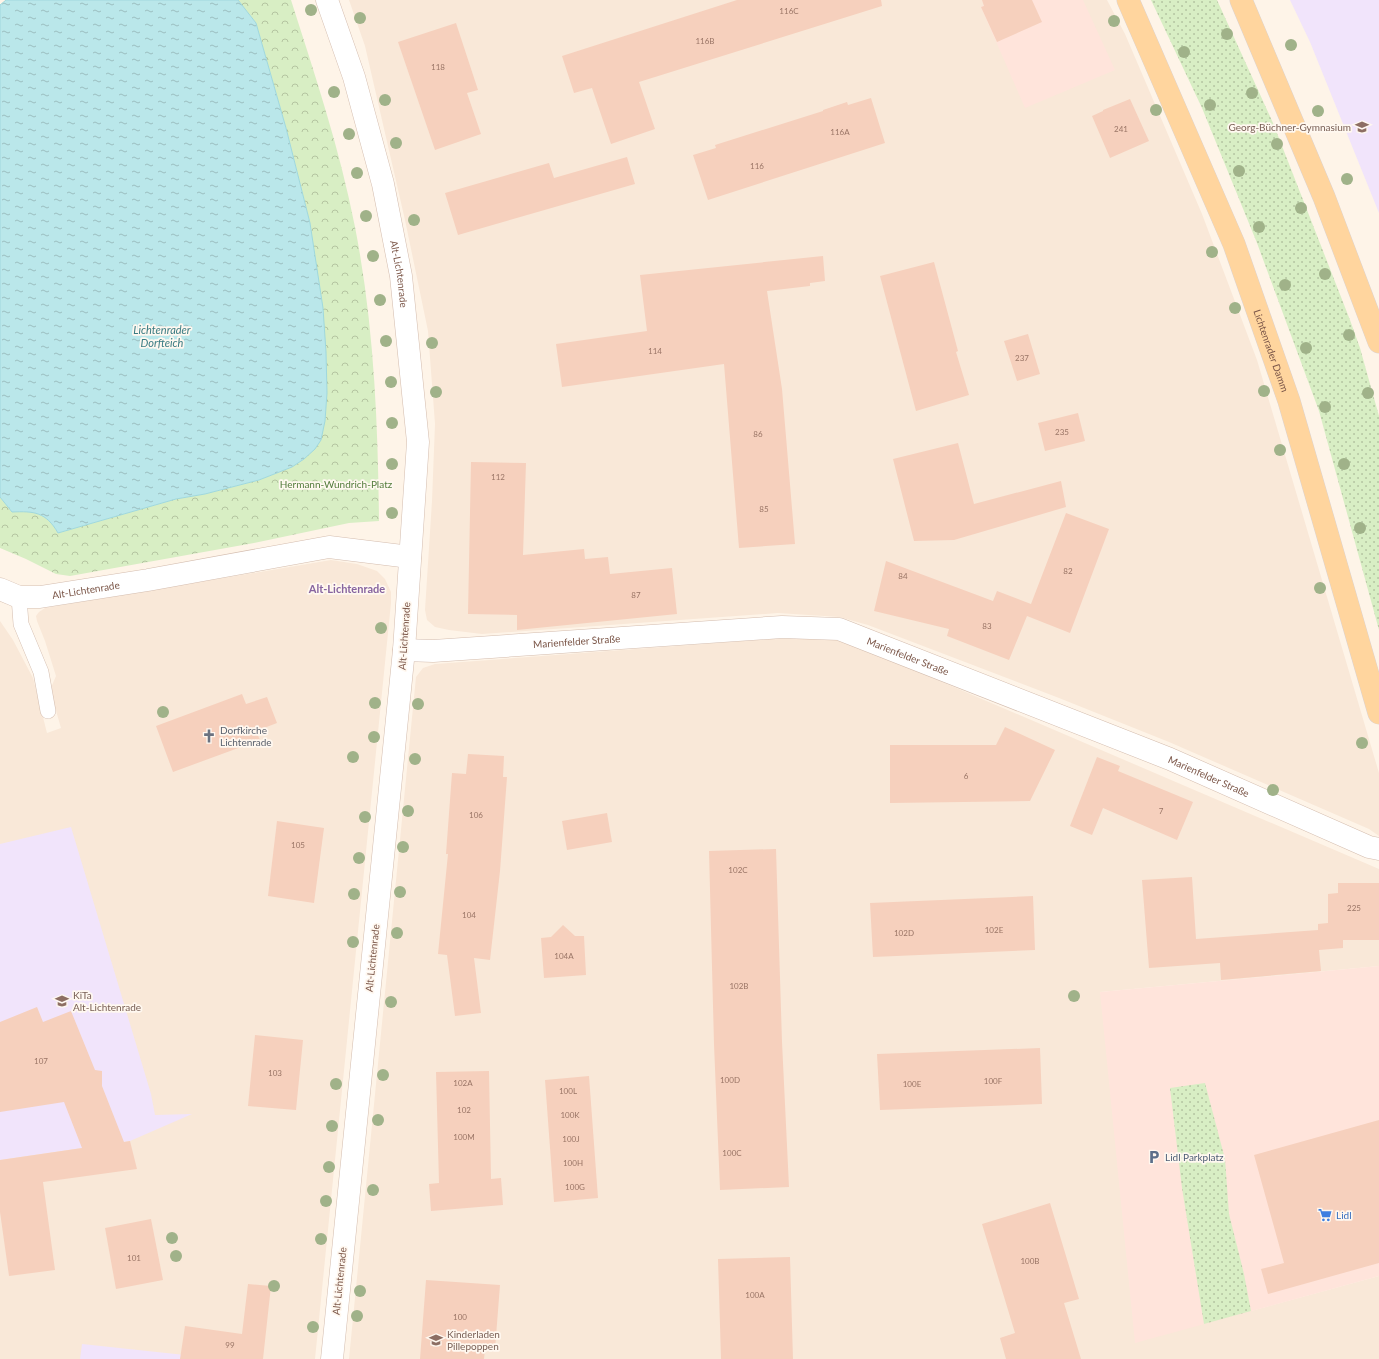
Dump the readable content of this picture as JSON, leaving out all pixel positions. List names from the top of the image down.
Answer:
{
  "streets": {
    "main road": ["Lichtenrader Damm"],
    "street": ["Alt-Lichtenrade", "Marienfelder Straße"]
  },
  "crossings": [
    ["Alt-Lichtenrade", "Marienfelder Straße"]
  ],
  "districts": ["Alt-Lichtenrade"],
  "water": ["Lichtenrader Dorfteich"],
  "parks": ["Hermann-Wundrich-Platz"],
  "places": {
    "school or university": ["Georg-Büchner-Gymnasium", "KiTa Alt-Lichtenrade", "Kinderladen Pillepoppen"],
    "church": ["Dorfkirche Lichtenrade"],
    "parking": ["Lidl Parkplatz"],
    "supermarket": ["Lidl"]
  },
  "house_numbers": [
    "116C",
    "116B",
    "118",
    "241",
    "116A",
    "116",
    "114",
    "237",
    "235",
    "86",
    "112",
    "85",
    "82",
    "84",
    "87",
    "83",
    "6",
    "7",
    "106",
    "105",
    "102C",
    "225",
    "104",
    "102E",
    "102D",
    "104A",
    "102B",
    "107",
    "103",
    "100D",
    "100F",
    "102A",
    "100E",
    "100L",
    "102",
    "100K",
    "100M",
    "100J",
    "100C",
    "100H",
    "100G",
    "101",
    "100B",
    "100A",
    "100",
    "99"
  ]
}
